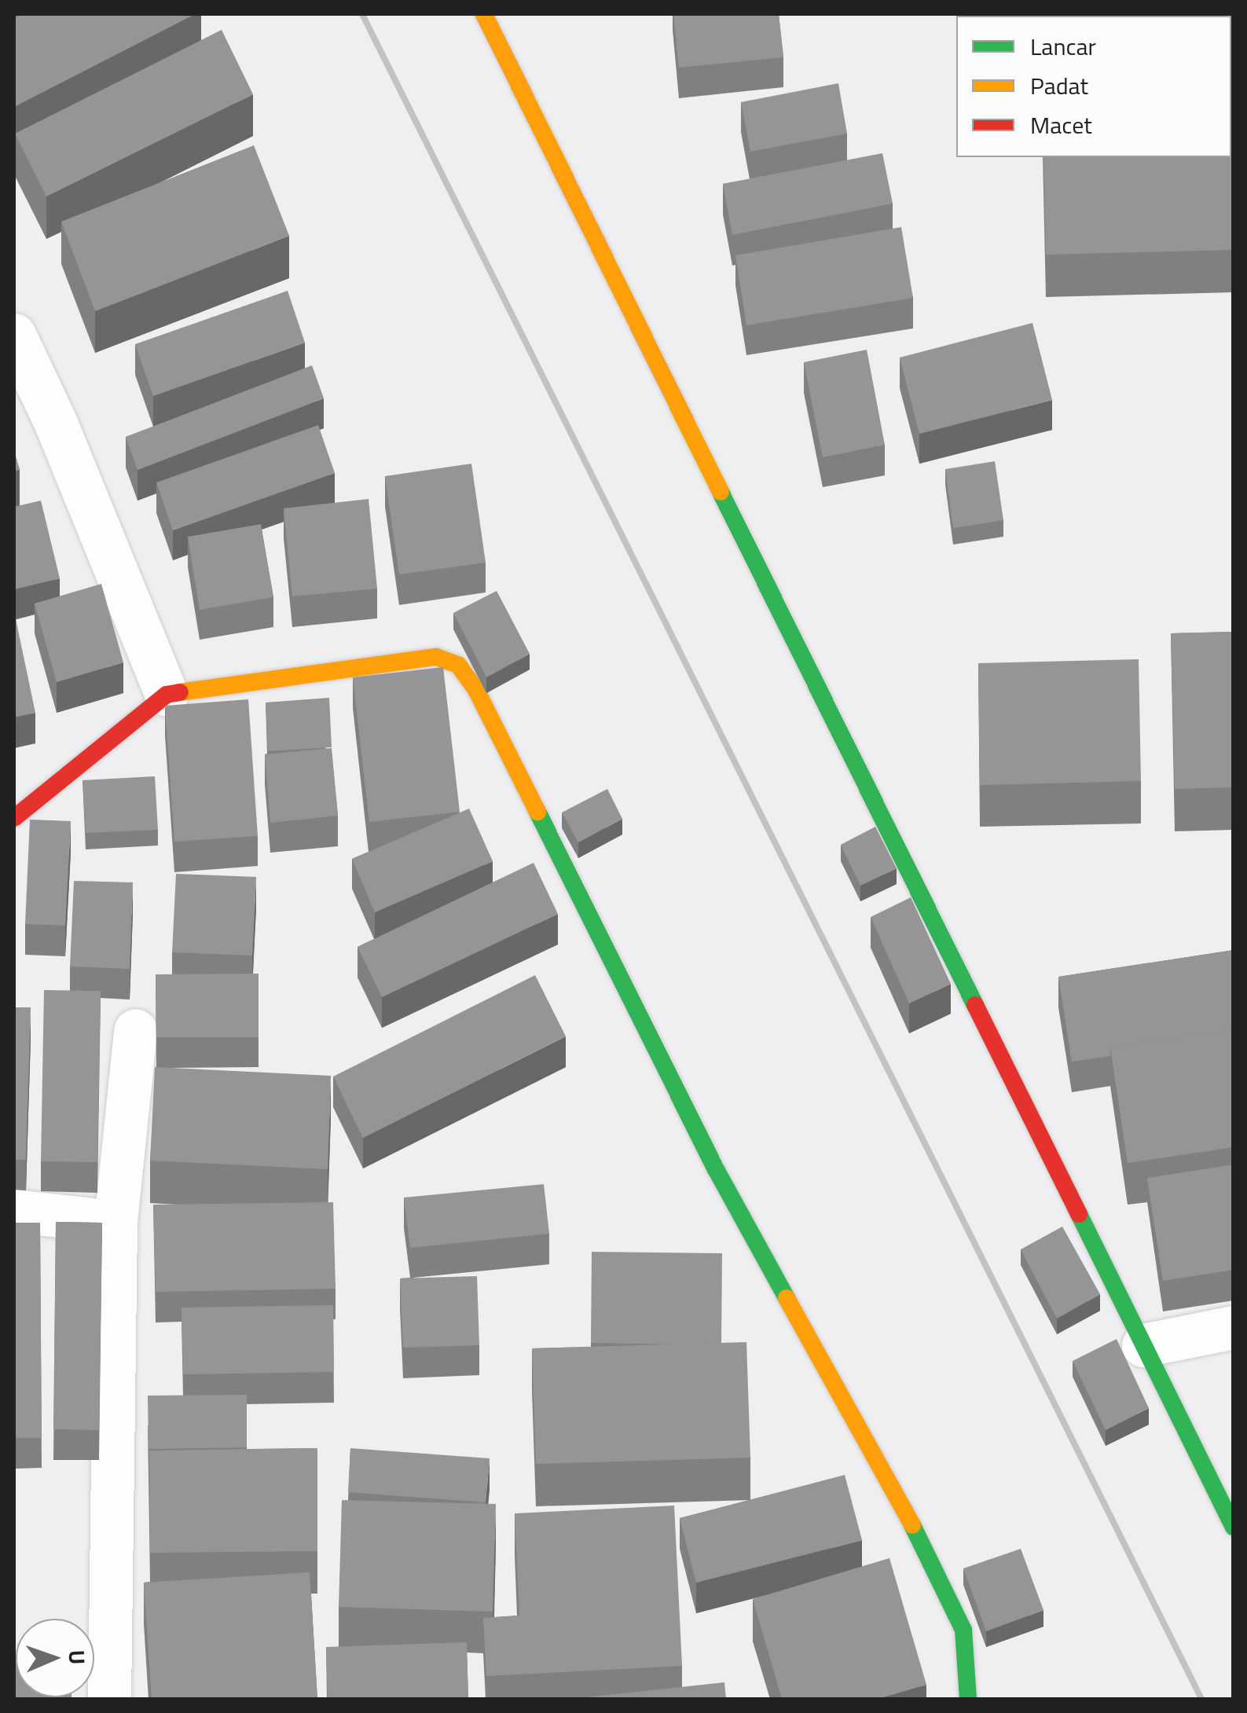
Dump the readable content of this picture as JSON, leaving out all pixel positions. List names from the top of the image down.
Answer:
{
  "legend": ["Lancar", "Padat", "Macet"],
  "north": "right"
}
